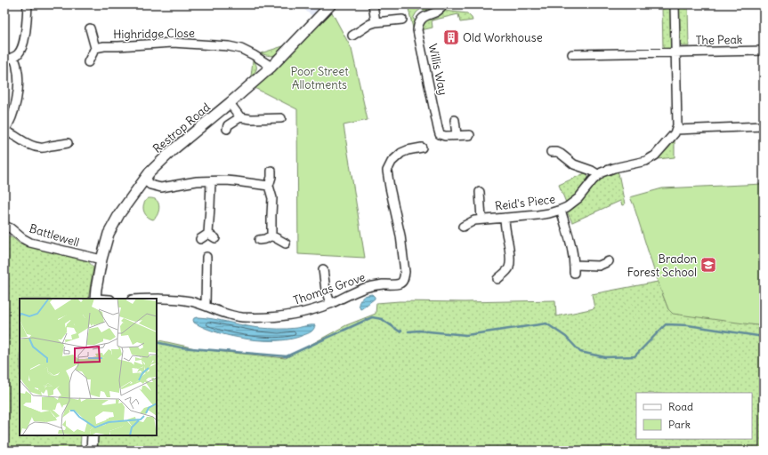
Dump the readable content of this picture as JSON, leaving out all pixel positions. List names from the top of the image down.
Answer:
{
  "streets": {
    "street": [
      "Highridge Close",
      "The Peak",
      "Willis Way",
      "Restrop Road",
      "Reid's Piece",
      "Battlewell",
      "Thomas Grove"
    ]
  },
  "crossings": [
    ["Highridge Close", "Restrop Road"],
    ["Restrop Road", "Battlewell"]
  ],
  "parks": ["Poor Street Allotments"],
  "places": {
    "building": ["Old Workhouse"],
    "school or university": ["Bradon Forest School"]
  },
  "legend": ["Road", "Park"]
}
